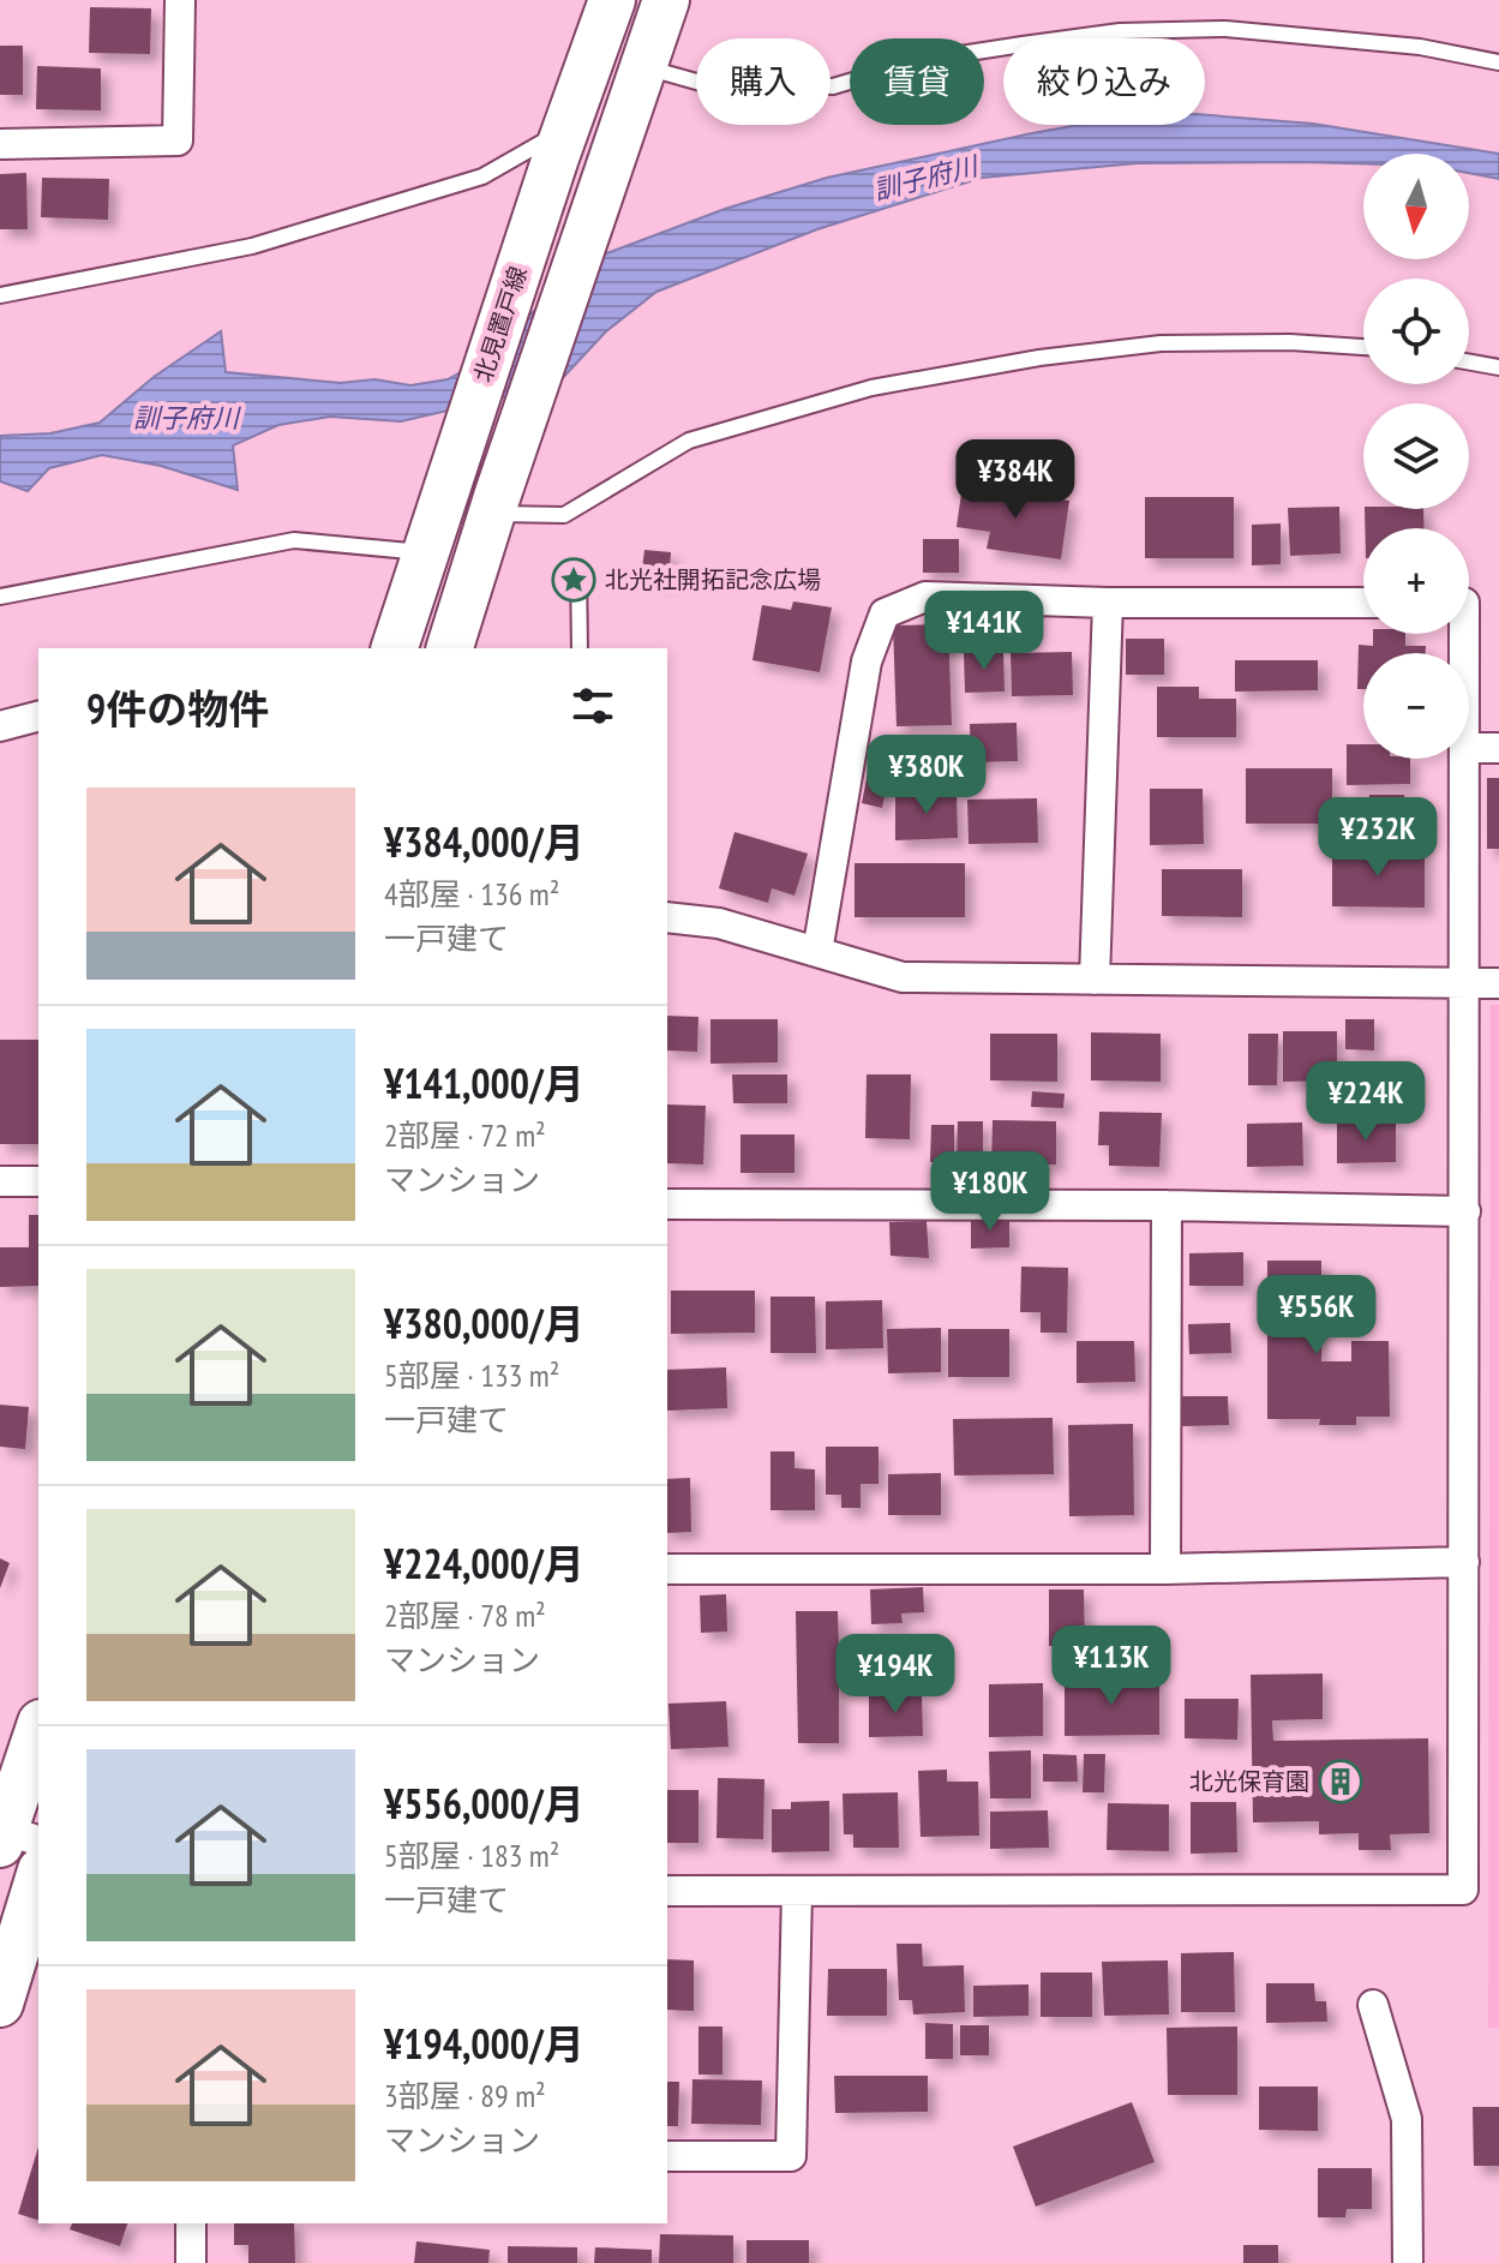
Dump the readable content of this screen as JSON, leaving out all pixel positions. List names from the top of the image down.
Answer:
{
  "streets": {
    "main road": ["北見置戸線"]
  },
  "water": ["訓子府川"],
  "places": {
    "place": ["北光社開拓記念広場"],
    "building": ["北光保育園"]
  },
  "north": "bottom",
  "page": {
    "chip": ["購入", "賃貸", "絞り込み"],
    "map_buttons": ["+", "−"],
    "price": [
      "¥384K",
      "¥141K",
      "¥380K",
      "¥232K",
      "¥224K",
      "¥180K",
      "¥556K",
      "¥113K",
      "¥194K"
    ],
    "heading": "9件の物件",
    "list": [
      {
        "name": "¥384,000/月",
        "note": "4部屋 · 136 m² · 一戸建て"
      },
      {
        "name": "¥141,000/月",
        "note": "2部屋 · 72 m² · マンション"
      },
      {
        "name": "¥380,000/月",
        "note": "5部屋 · 133 m² · 一戸建て"
      },
      {
        "name": "¥224,000/月",
        "note": "2部屋 · 78 m² · マンション"
      },
      {
        "name": "¥556,000/月",
        "note": "5部屋 · 183 m² · 一戸建て"
      },
      {
        "name": "¥194,000/月",
        "note": "3部屋 · 89 m² · マンション"
      }
    ]
  }
}
